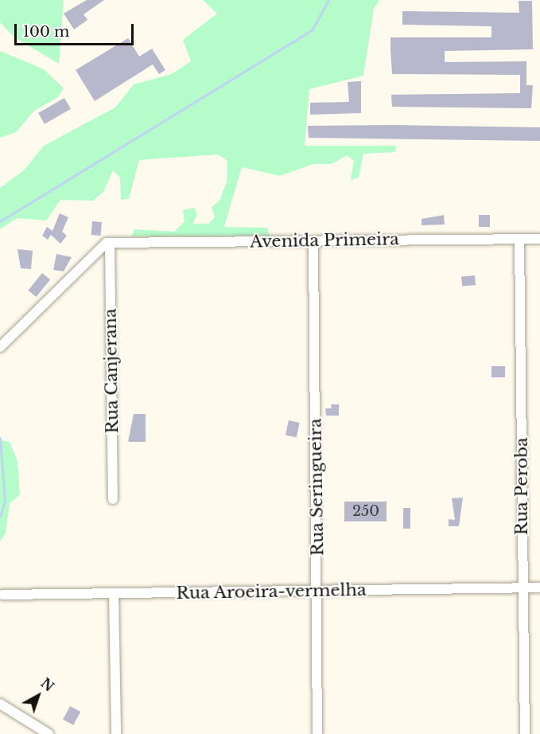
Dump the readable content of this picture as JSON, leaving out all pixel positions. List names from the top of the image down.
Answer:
{
  "streets": {
    "street": [
      "Avenida Primeira",
      "Rua Canjerana",
      "Rua Peroba",
      "Rua Seringueira",
      "Rua Aroeira-vermelha"
    ]
  },
  "crossings": [
    ["Avenida Primeira", "Rua Canjerana"],
    ["Avenida Primeira", "Rua Peroba"],
    ["Avenida Primeira", "Rua Seringueira"],
    ["Rua Peroba", "Rua Aroeira-vermelha"],
    ["Rua Seringueira", "Rua Aroeira-vermelha"]
  ],
  "house_numbers": ["250"],
  "scale_bar": "100 m",
  "north": "top right"
}
